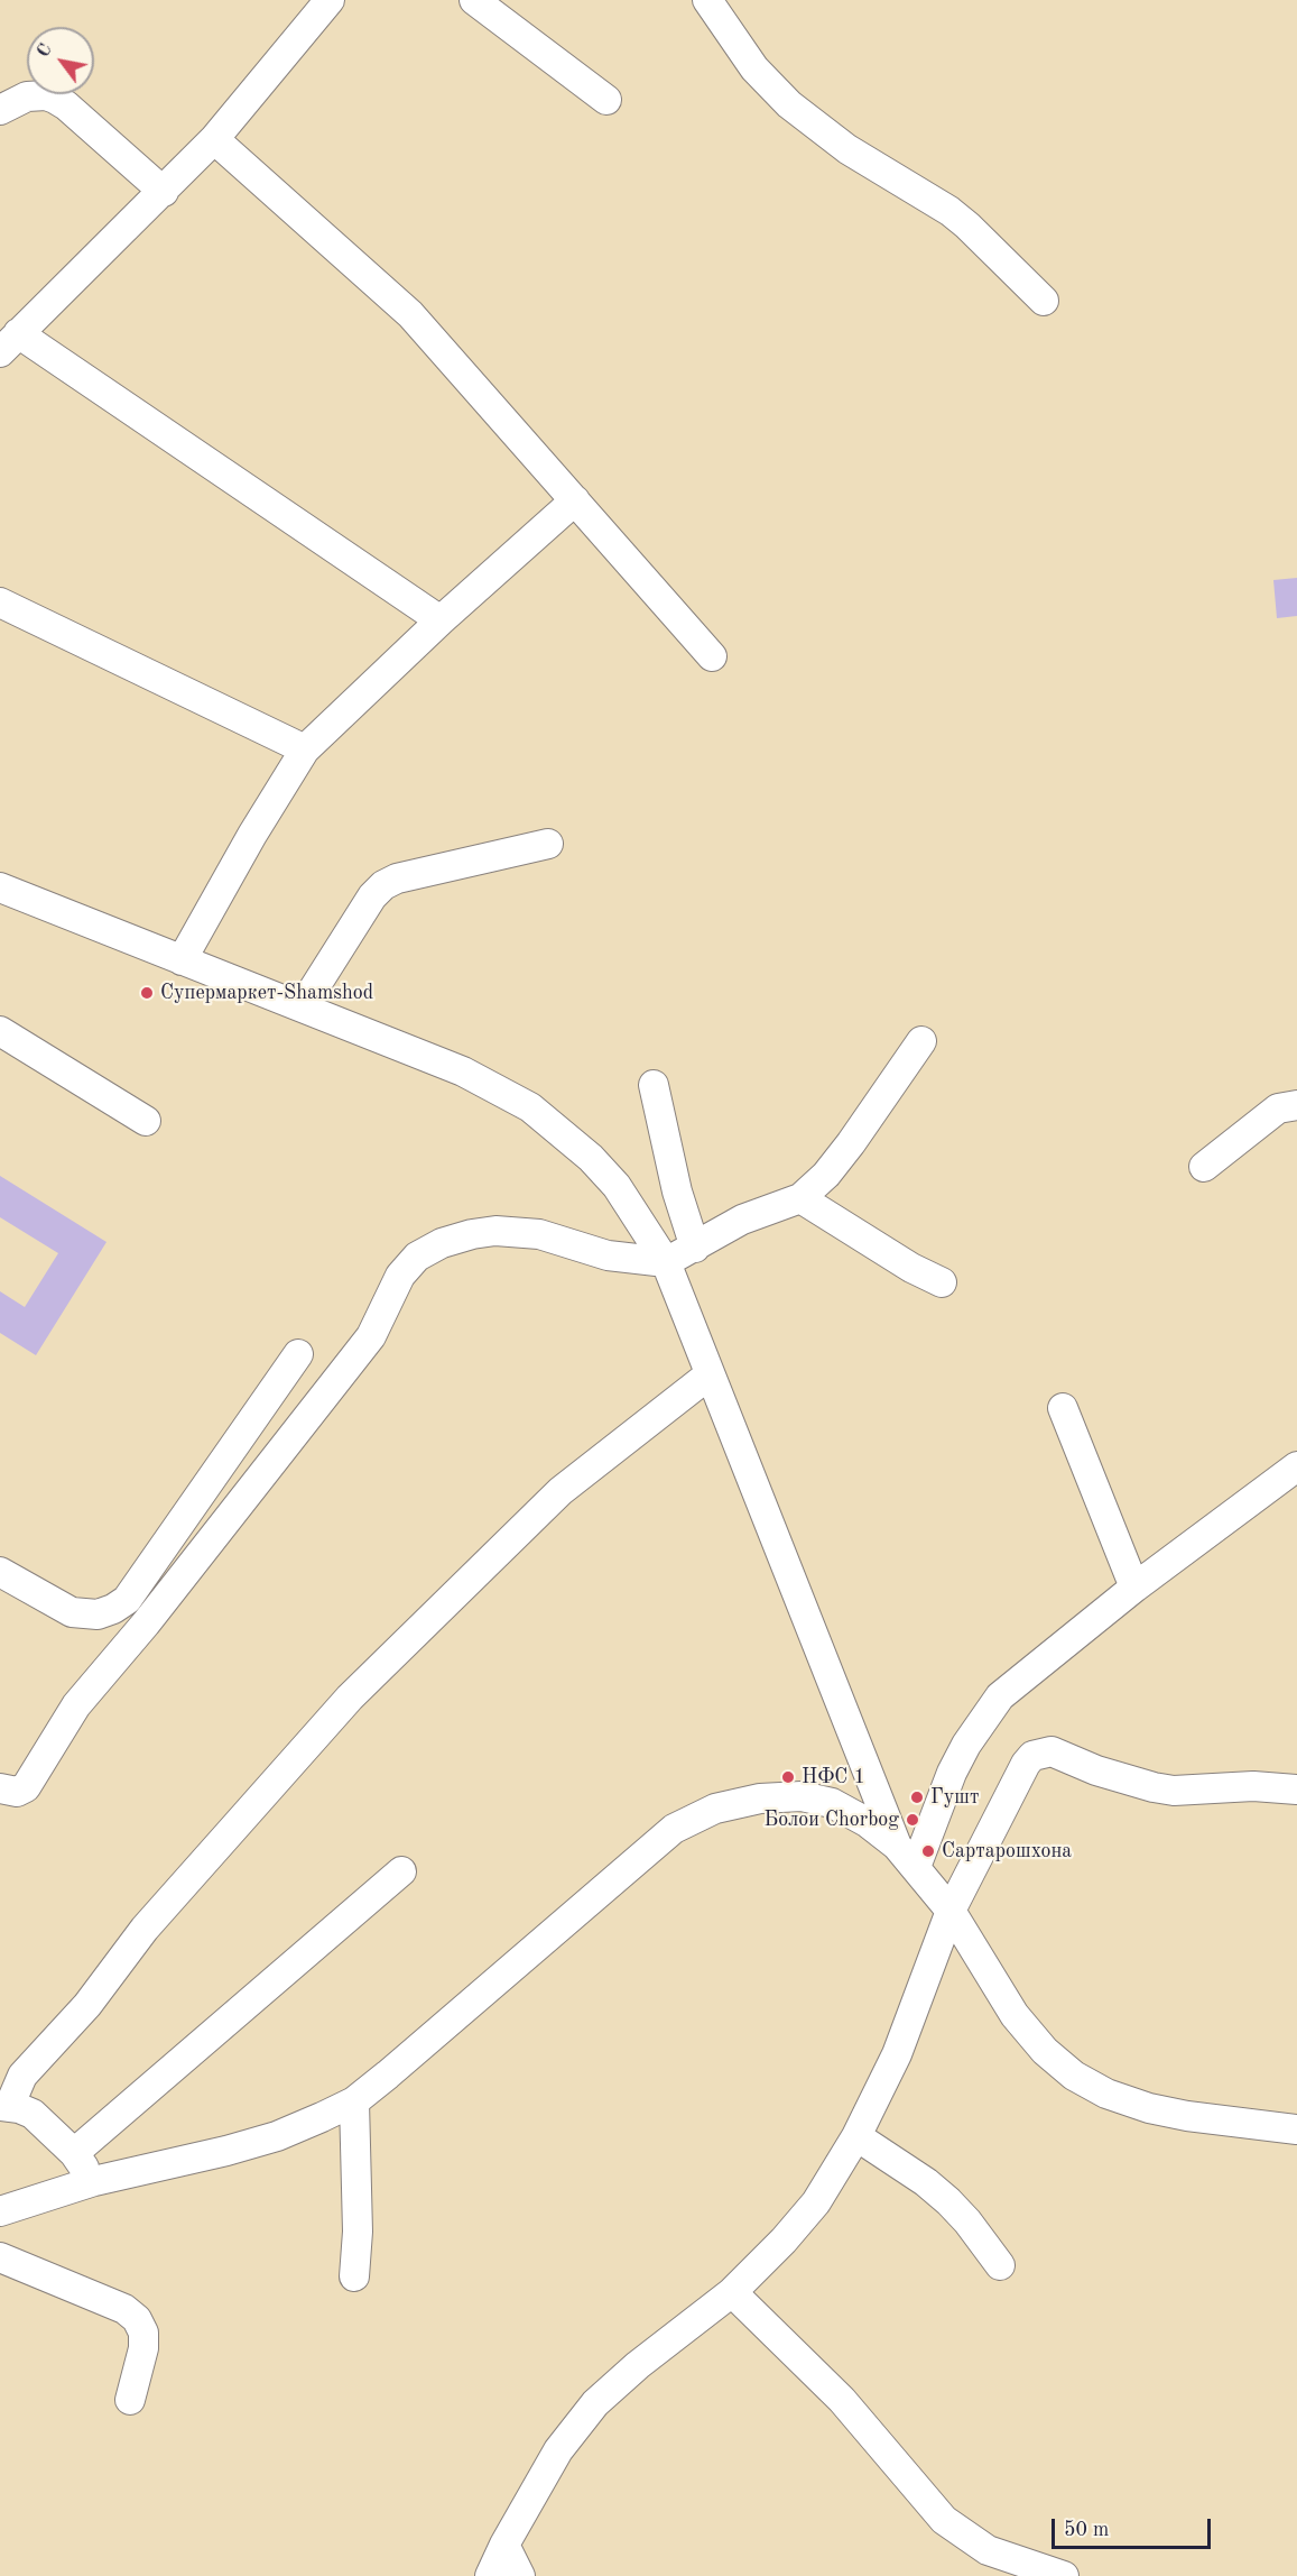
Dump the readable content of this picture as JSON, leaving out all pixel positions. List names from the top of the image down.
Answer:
{
  "places": [
    "Супермаркет-Shamshod",
    "НФС 1",
    "Гушт",
    "Болои Chorbog",
    "Сартарошхона"
  ],
  "scale_bar": "50 m",
  "north": "top left"
}
